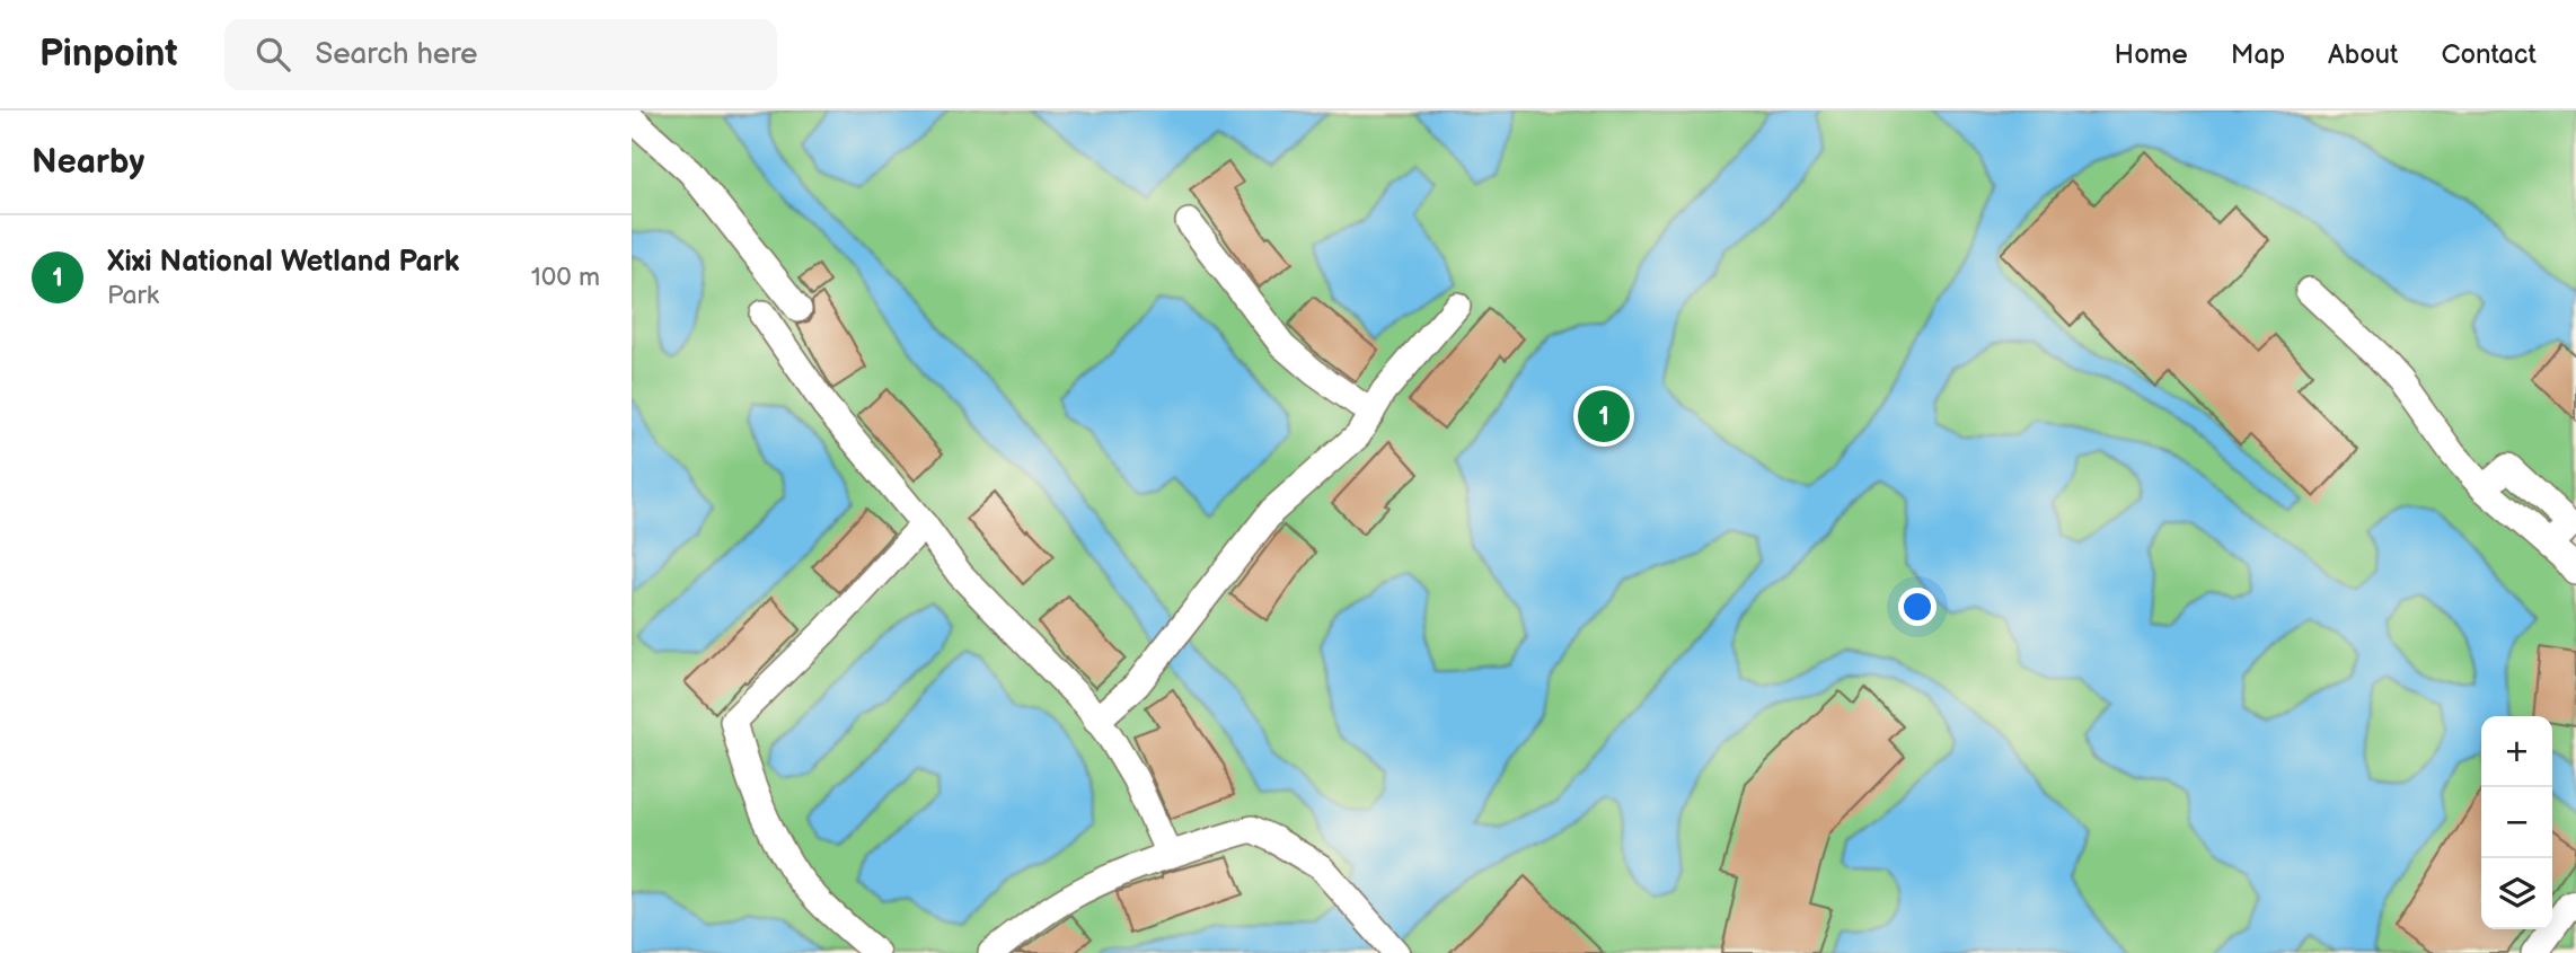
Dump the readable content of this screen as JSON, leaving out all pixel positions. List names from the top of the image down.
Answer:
{
  "page": {
    "header": "Pinpoint",
    "search": "Search here",
    "nav": [
      "Home",
      "Map",
      "About",
      "Contact"
    ],
    "heading": "Nearby",
    "list": [
      {
        "mark": "1",
        "name": "Xixi National Wetland Park",
        "note": "Park",
        "value": "100 m"
      }
    ],
    "pins": "1",
    "map_buttons": ["+", "−"]
  }
}
